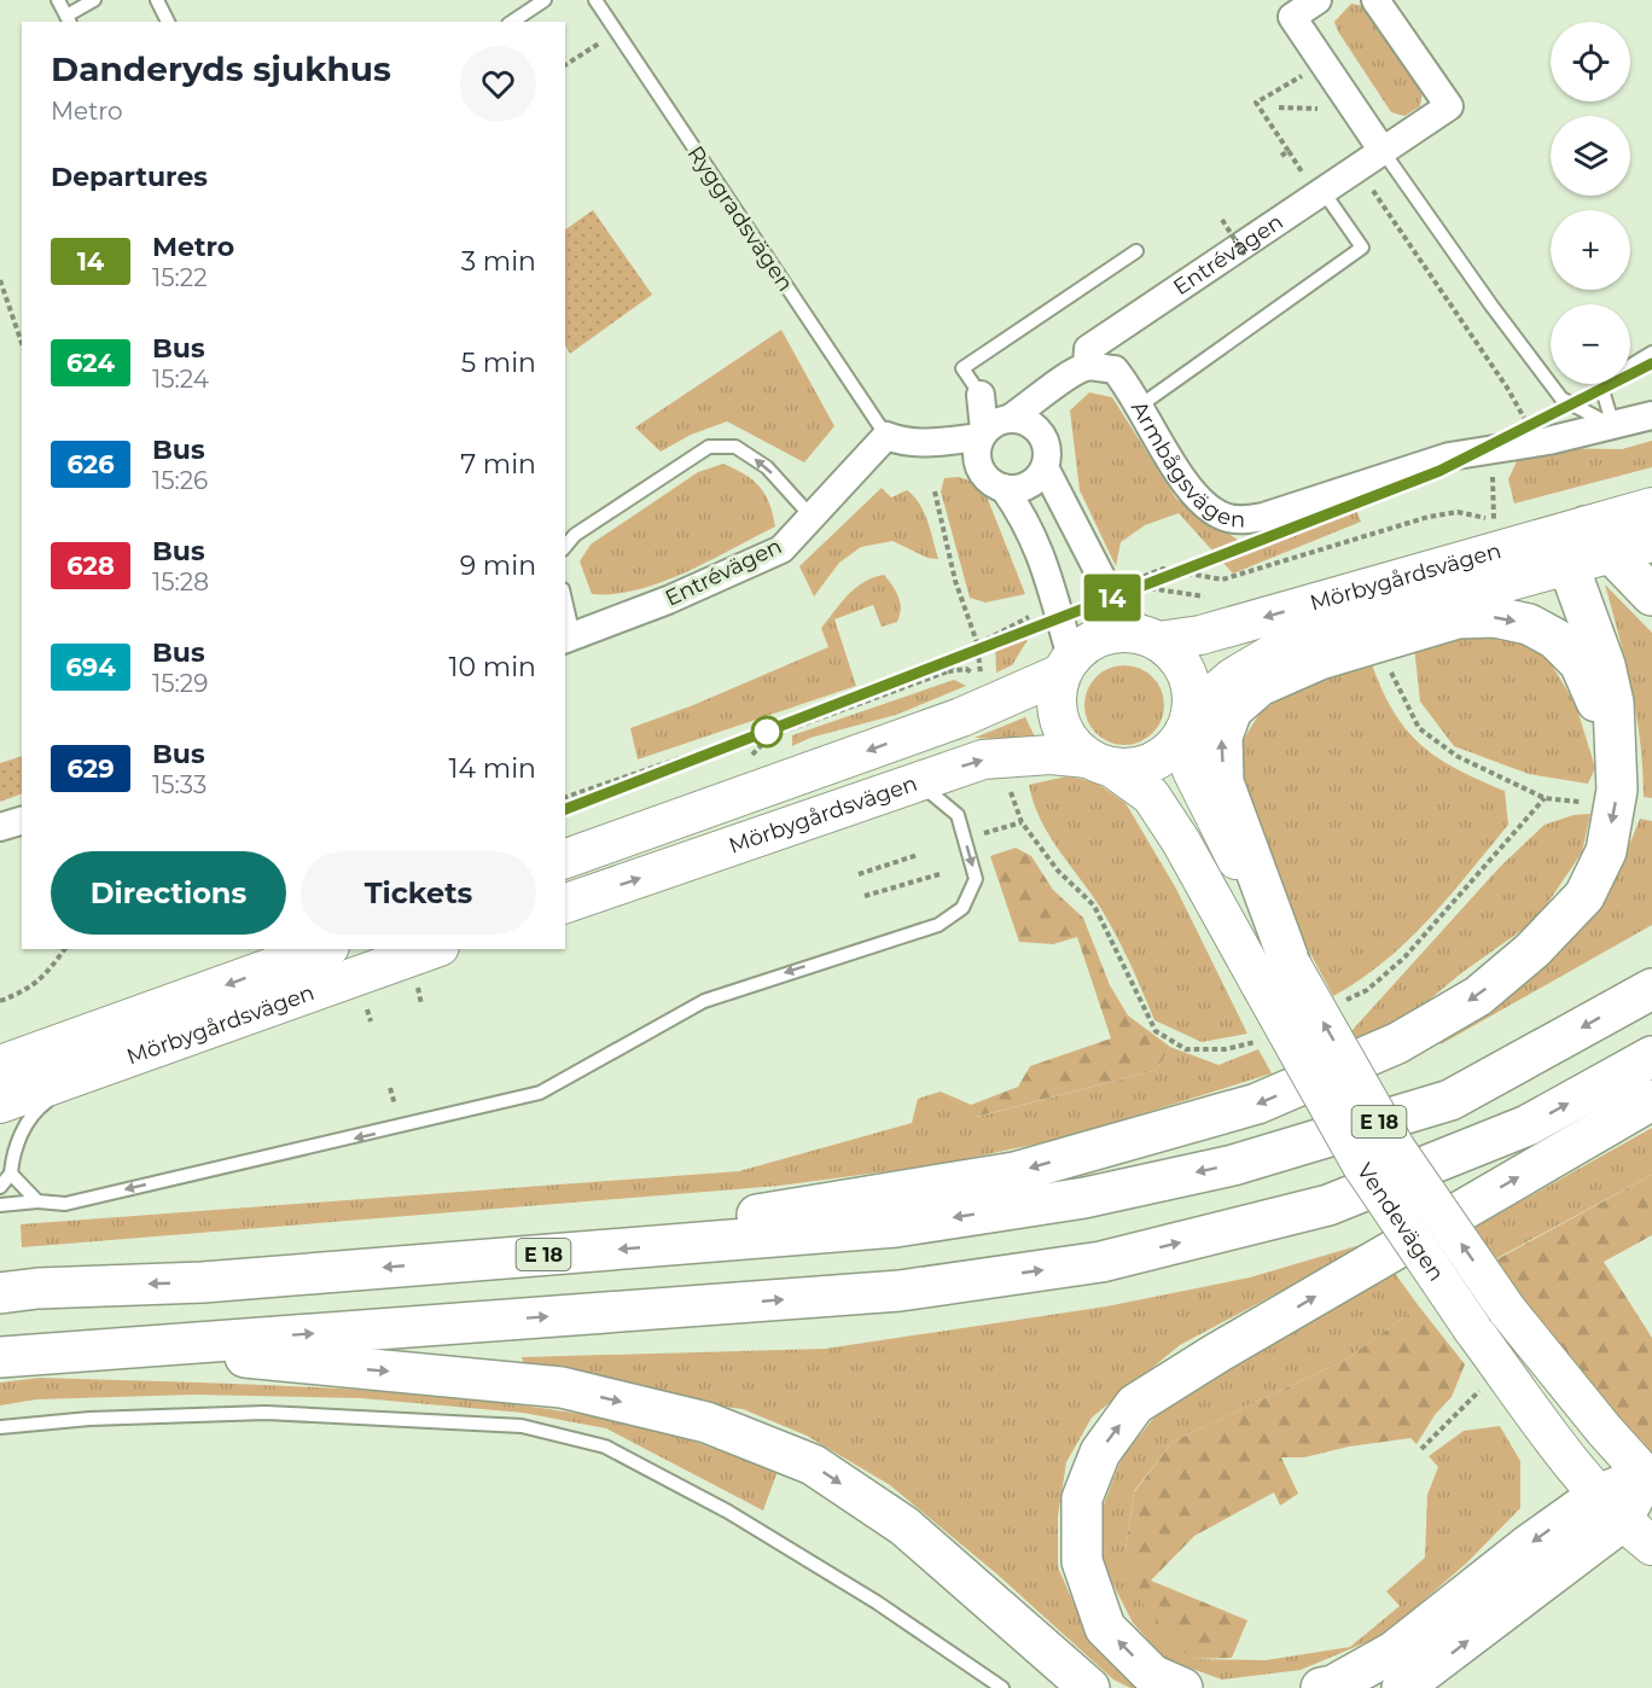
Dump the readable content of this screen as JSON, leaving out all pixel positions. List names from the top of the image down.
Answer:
{
  "streets": {
    "highway": ["E 18"],
    "street": [
      "Entrévägen",
      "Armbågsvägen",
      "Mörbygårdsvägen",
      "Vendevägen"
    ],
    "lane": ["Ryggradsvägen"]
  },
  "crossings": [
    ["Ryggradsvägen", "Entrévägen"],
    ["Entrévägen", "Armbågsvägen"],
    ["Mörbygårdsvägen", "Vendevägen"]
  ],
  "lines": ["metro line 14"],
  "page": {
    "on_map": "14",
    "map_buttons": ["+", "−"],
    "heading": [
      ["Danderyds sjukhus", "Metro"],
      "Departures"
    ],
    "list": [
      {
        "mark": "14",
        "name": "Metro",
        "note": "15:22",
        "value": "3 min"
      },
      {
        "mark": "624",
        "name": "Bus",
        "note": "15:24",
        "value": "5 min"
      },
      {
        "mark": "626",
        "name": "Bus",
        "note": "15:26",
        "value": "7 min"
      },
      {
        "mark": "628",
        "name": "Bus",
        "note": "15:28",
        "value": "9 min"
      },
      {
        "mark": "694",
        "name": "Bus",
        "note": "15:29",
        "value": "10 min"
      },
      {
        "mark": "629",
        "name": "Bus",
        "note": "15:33",
        "value": "14 min"
      }
    ],
    "buttons": ["Directions", "Tickets"]
  }
}
